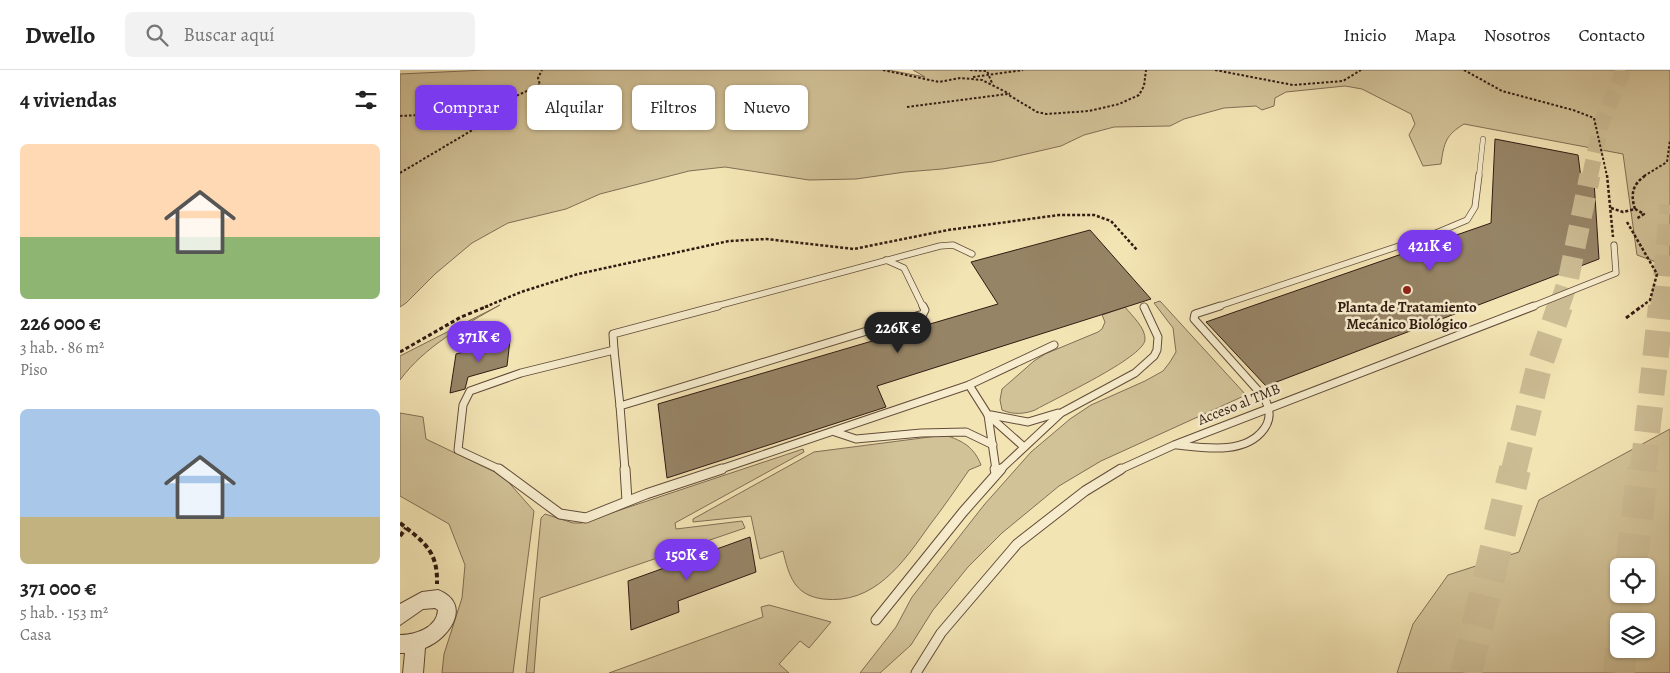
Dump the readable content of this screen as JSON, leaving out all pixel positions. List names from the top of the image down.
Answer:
{
  "streets": {
    "lane": ["Acceso al TMB"]
  },
  "places": ["Planta de Tratamiento Mecánico Biológico"],
  "page": {
    "header": "Dwello",
    "search": "Buscar aquí",
    "nav": [
      "Inicio",
      "Mapa",
      "Nosotros",
      "Contacto"
    ],
    "heading": "4 viviendas",
    "chip": [
      "Comprar",
      "Alquilar",
      "Filtros",
      "Nuevo"
    ],
    "list": [
      {
        "name": "226 000 €",
        "note": "3 hab. · 86 m² · Piso"
      },
      {
        "name": "371 000 €",
        "note": "5 hab. · 153 m² · Casa"
      }
    ],
    "price": [
      "421K €",
      "226K €",
      "371K €",
      "150K €"
    ]
  }
}
